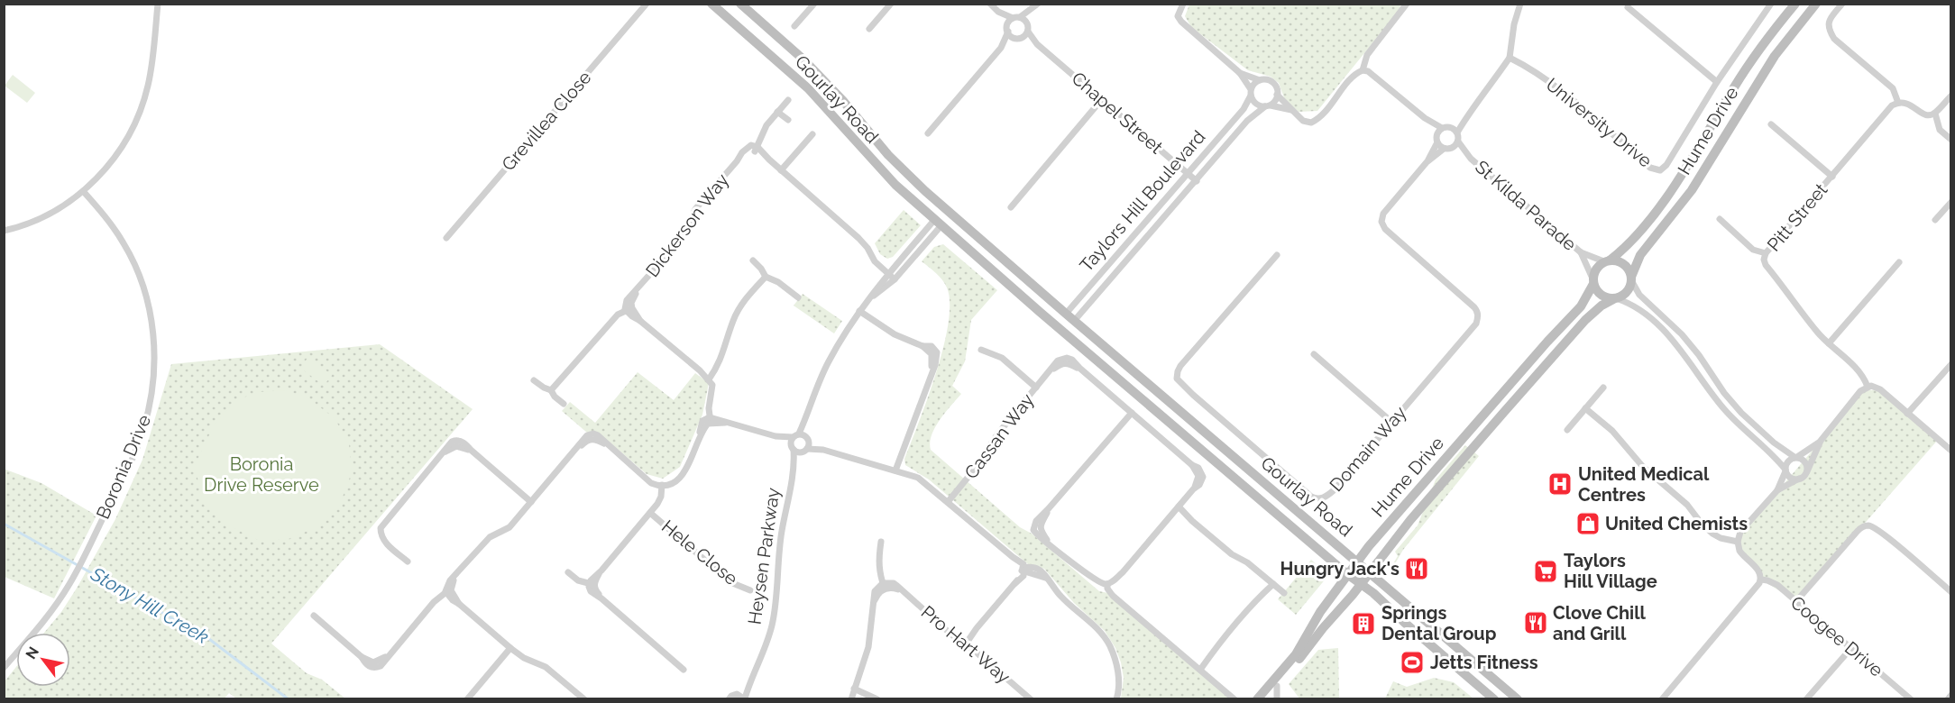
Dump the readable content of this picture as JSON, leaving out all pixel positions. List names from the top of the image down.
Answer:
{
  "streets": {
    "main road": ["Gourlay Road", "Hume Drive", "Taylors Hill Boulevard"],
    "street": [
      "Chapel Street",
      "Grevillea Close",
      "University Drive",
      "St Kilda Parade",
      "Pitt Street",
      "Dickerson Way",
      "Cassan Way",
      "Domain Way",
      "Boronia Drive",
      "Hele Close",
      "Heysen Parkway",
      "Coogee Drive",
      "Pro Hart Way"
    ]
  },
  "crossings": [
    ["Gourlay Road", "Hume Drive"],
    ["Gourlay Road", "Taylors Hill Boulevard"],
    ["Chapel Street", "Taylors Hill Boulevard"],
    ["Hume Drive", "St Kilda Parade"],
    ["St Kilda Parade", "Domain Way"]
  ],
  "water": ["Stony Hill Creek"],
  "parks": ["Boronia Drive Reserve"],
  "places": {
    "hospital": ["United Medical Centres"],
    "shop": ["United Chemists"],
    "restaurant": ["Hungry Jack's", "Clove Chill and Grill"],
    "supermarket": ["Taylors Hill Village"],
    "building": ["Springs Dental Group"],
    "sports": ["Jetts Fitness"]
  },
  "north": "top left"
}
